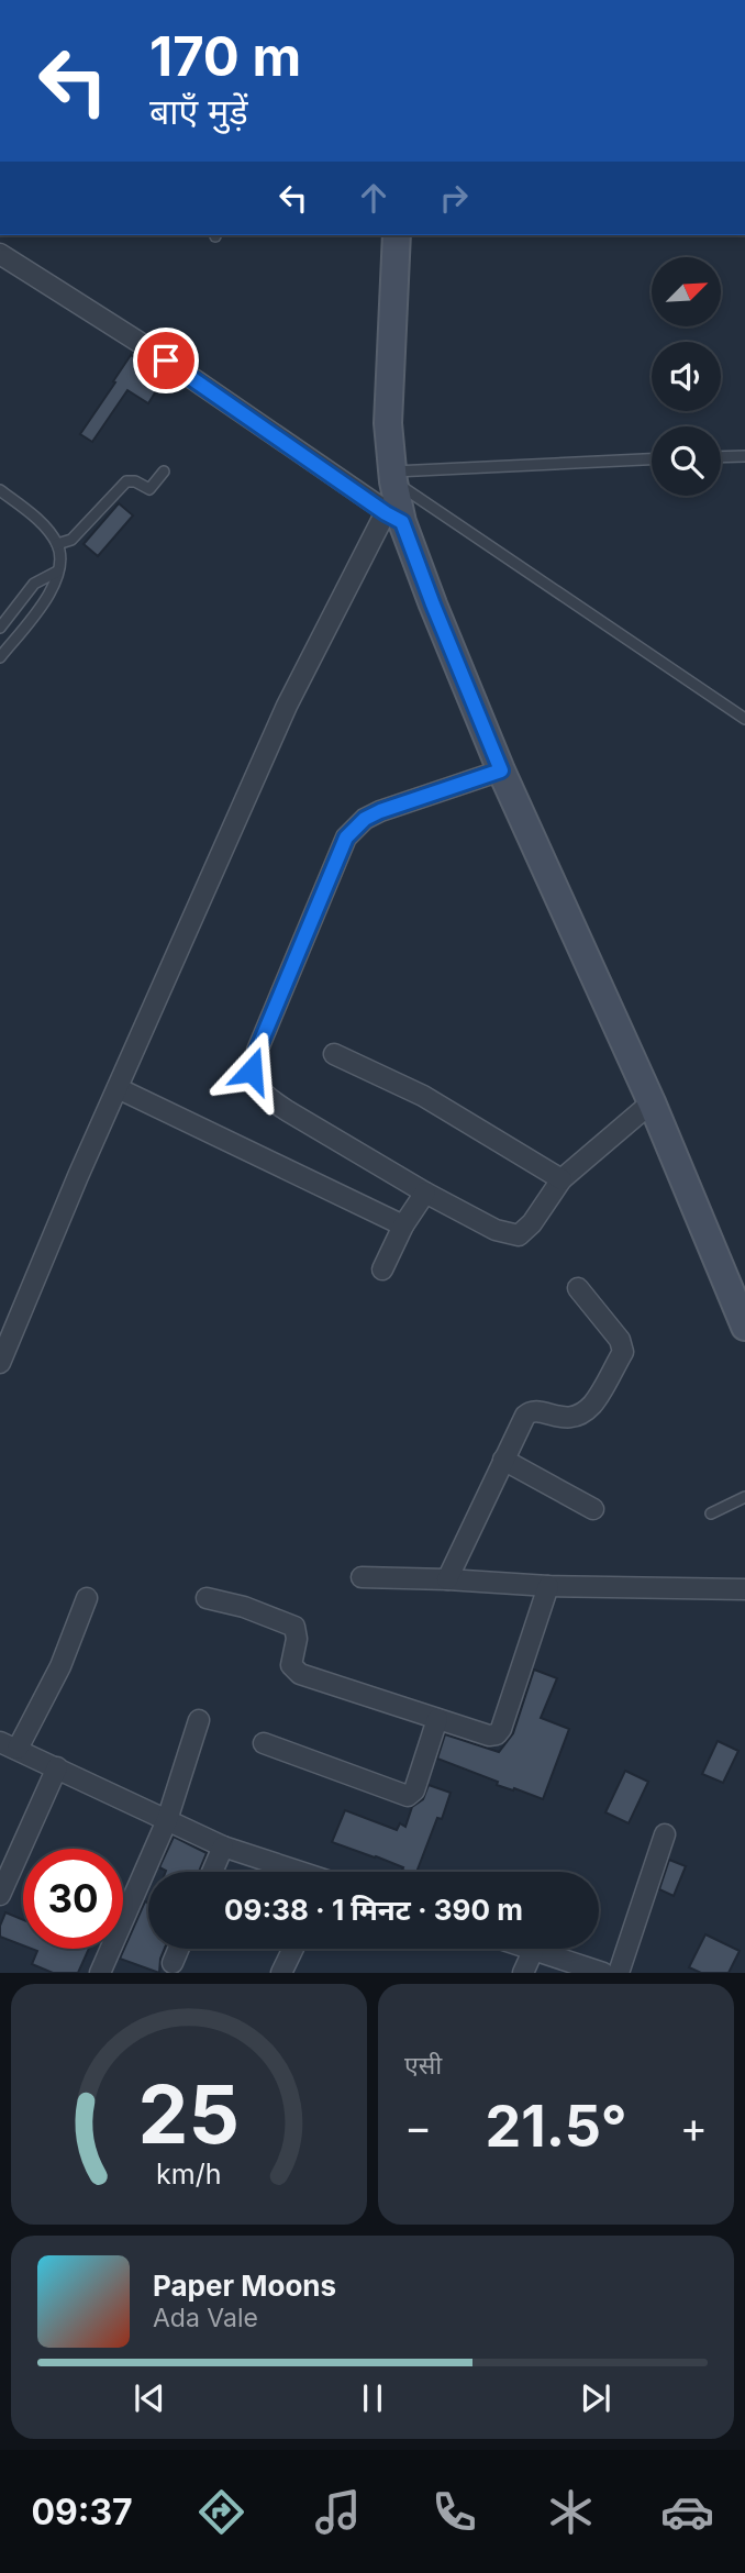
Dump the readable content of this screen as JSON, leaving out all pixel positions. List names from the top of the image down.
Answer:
{
  "north": "top right",
  "page": {
    "turn": ["170 m", "बाएँ मुड़ें"],
    "limit": "30",
    "trip": "09:38 · 1 मिनट · 390 m",
    "tile": "एसी",
    "heat": ["−", "21.5°", "+"],
    "song": ["Paper Moons", "Ada Vale"],
    "tabs": "09:37",
    "gauge": ["25", "km/h"]
  }
}
